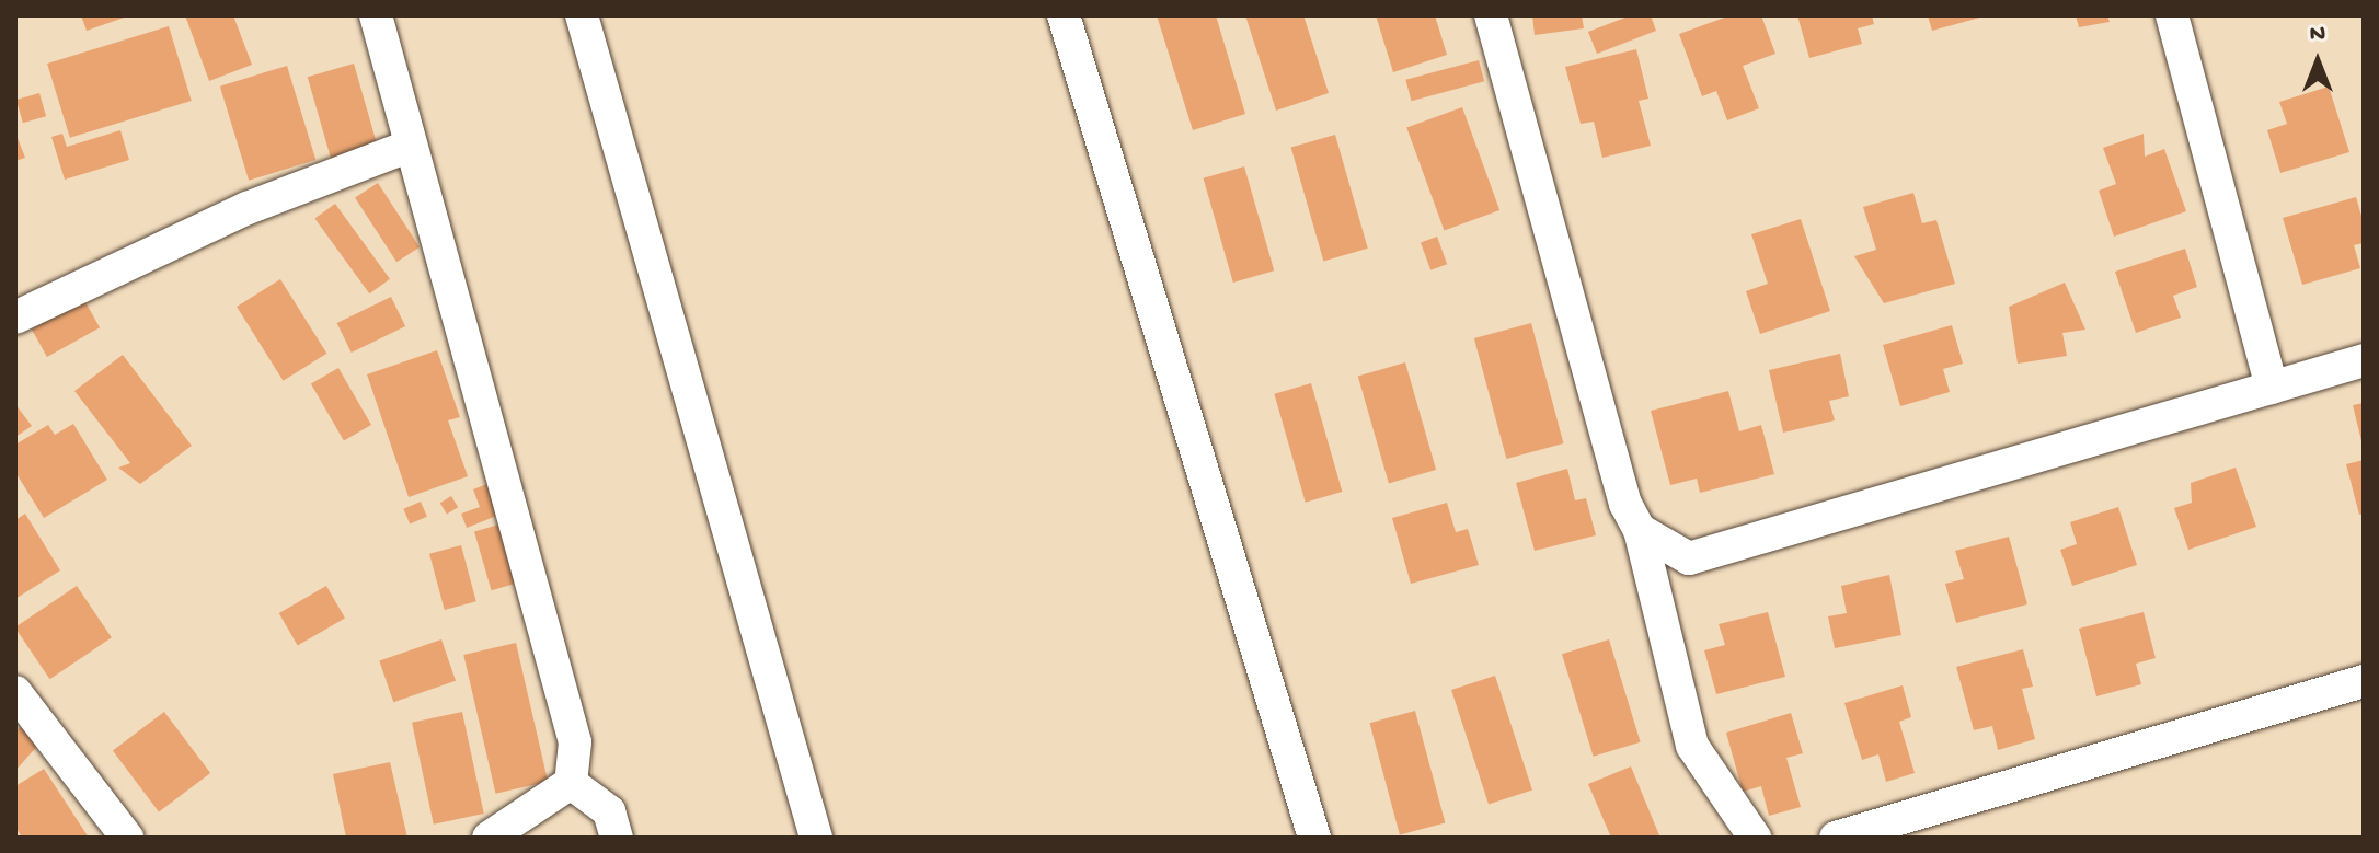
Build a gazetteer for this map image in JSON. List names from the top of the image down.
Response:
{
  "north": "top"
}
